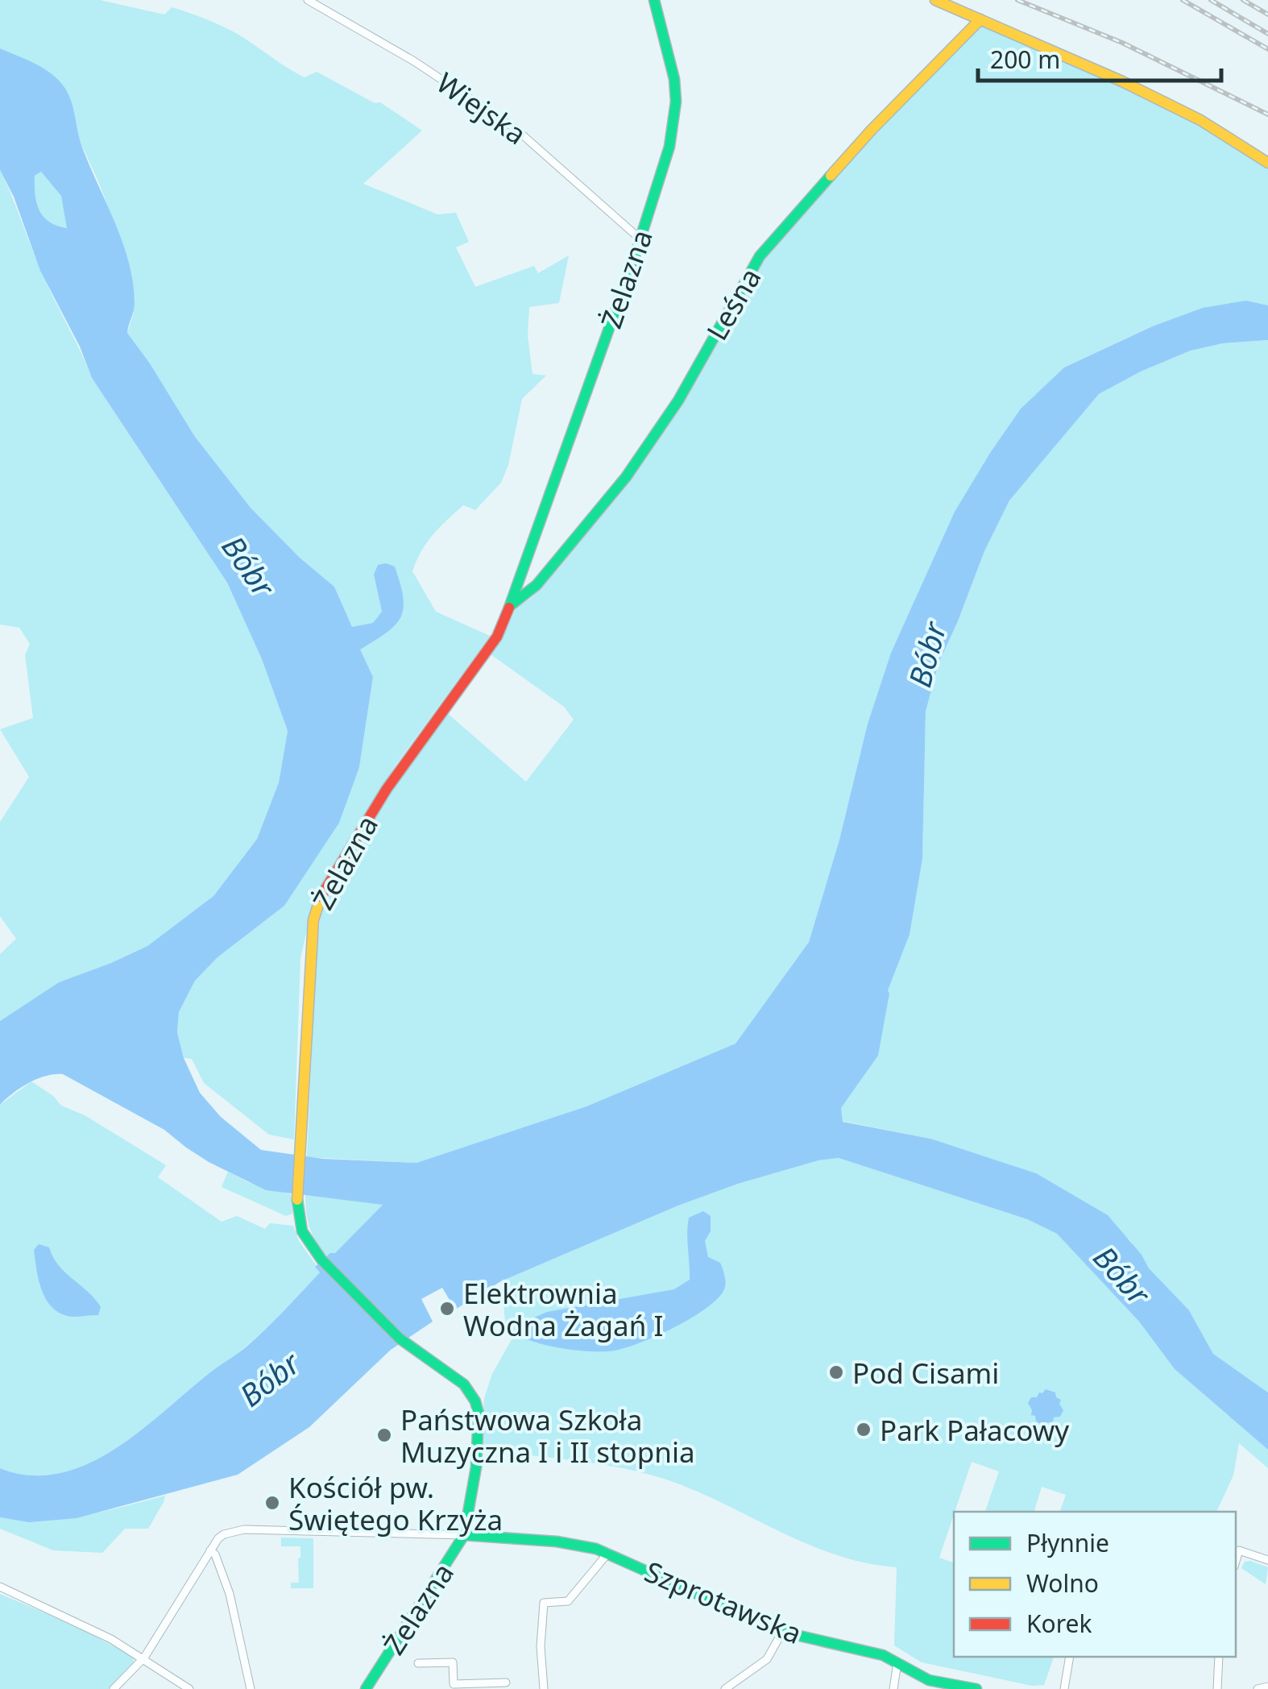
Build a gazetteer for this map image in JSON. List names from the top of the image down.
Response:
{
  "streets": {
    "street": [
      "Wiejska",
      "Żelazna",
      "Leśna",
      "Szprotawska"
    ]
  },
  "crossings": [
    ["Wiejska", "Żelazna"],
    ["Żelazna", "Leśna"],
    ["Żelazna", "Szprotawska"]
  ],
  "water": ["Bóbr"],
  "places": [
    "Elektrownia Wodna Żagań I",
    "Pod Cisami",
    "Park Pałacowy",
    "Państwowa Szkoła Muzyczna I i II stopnia",
    "Kościół pw. Świętego Krzyża"
  ],
  "legend": ["Płynnie", "Wolno", "Korek"],
  "scale_bar": "200 m"
}
